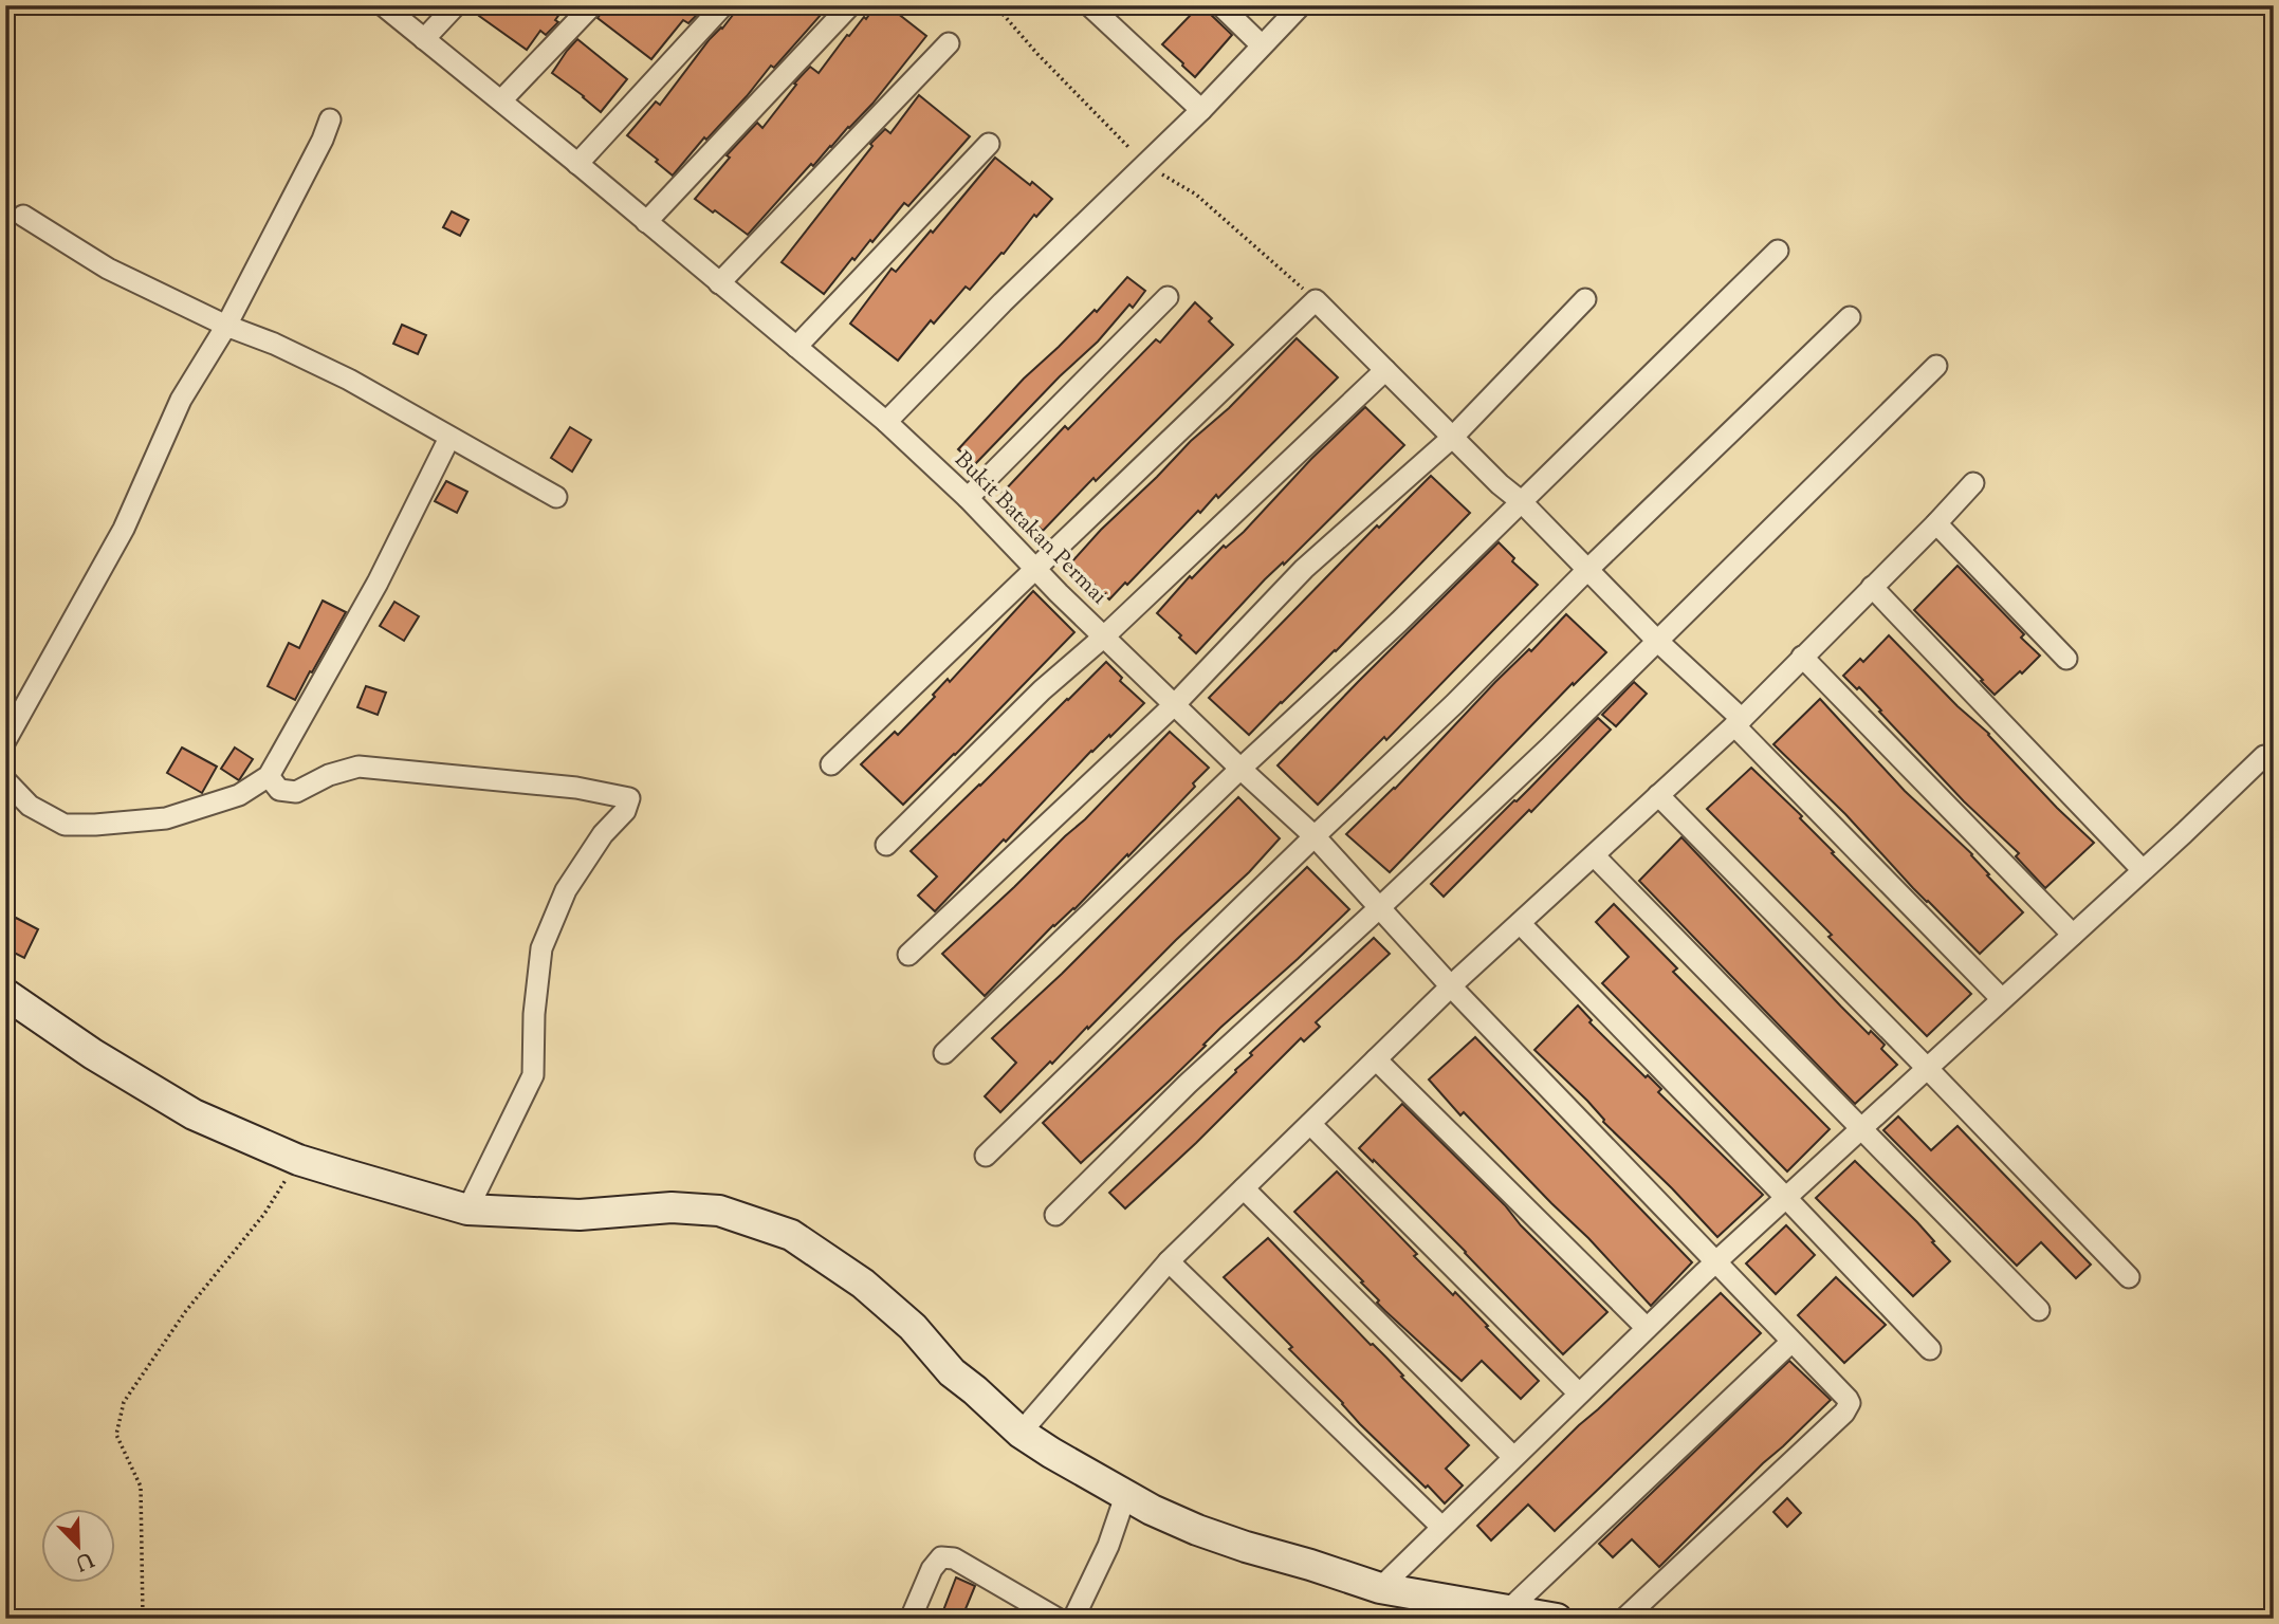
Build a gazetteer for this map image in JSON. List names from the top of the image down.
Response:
{
  "streets": {
    "street": ["Bukit Batakan Permai"]
  },
  "north": "bottom right"
}
